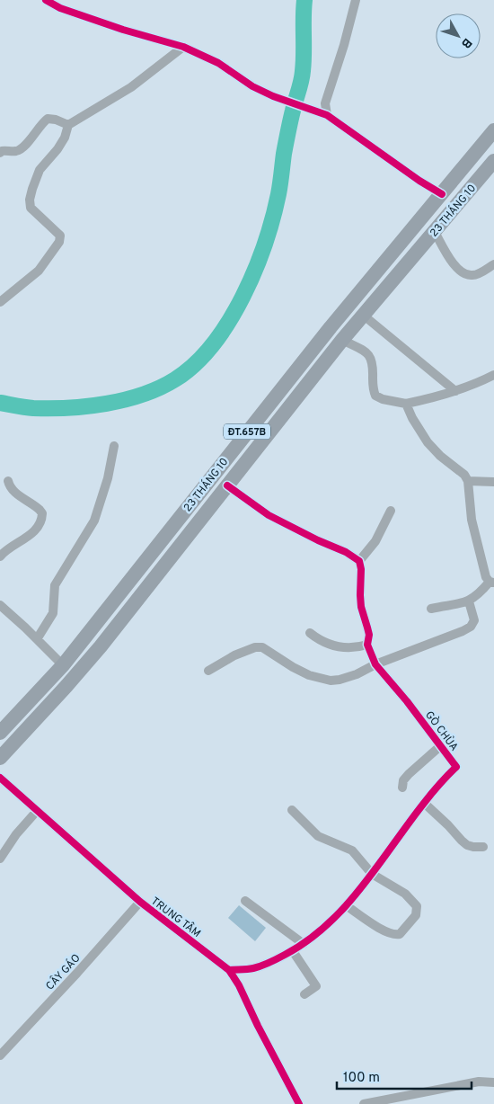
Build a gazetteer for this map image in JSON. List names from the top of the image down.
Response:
{
  "streets": {
    "main road": ["23 THÁNG 10", "ĐT.657B"],
    "street": ["GÒ CHÙA", "TRUNG TÂM", "CÂY GÁO"]
  },
  "crossings": [
    ["GÒ CHÙA", "TRUNG TÂM"],
    ["TRUNG TÂM", "CÂY GÁO"]
  ],
  "scale_bar": "100 m",
  "north": "bottom right"
}
